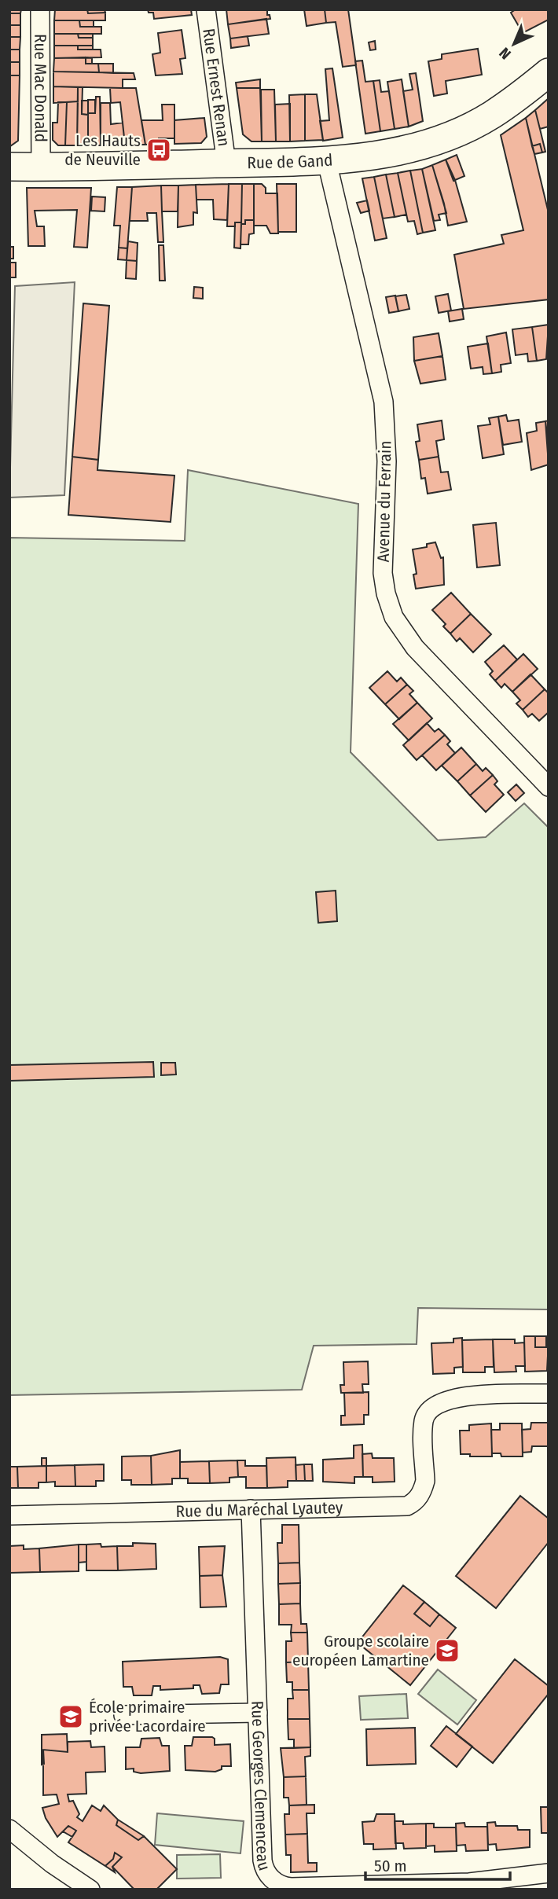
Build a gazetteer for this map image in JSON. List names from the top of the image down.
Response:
{
  "streets": {
    "main road": ["Rue de Gand"],
    "street": [
      "Rue Ernest Renan",
      "Rue Mac Donald",
      "Avenue du Ferrain",
      "Rue du Maréchal Lyautey",
      "Rue Georges Clemenceau"
    ]
  },
  "crossings": [
    ["Rue Ernest Renan", "Rue de Gand"],
    ["Rue Mac Donald", "Rue de Gand"],
    ["Rue de Gand", "Avenue du Ferrain"],
    ["Rue du Maréchal Lyautey", "Rue Georges Clemenceau"]
  ],
  "places": {
    "bus stop": ["Les Hauts de Neuville"],
    "school or university": ["Groupe scolaire européen Lamartine", "École primaire privée Lacordaire"]
  },
  "scale_bar": "50 m",
  "north": "bottom left"
}
